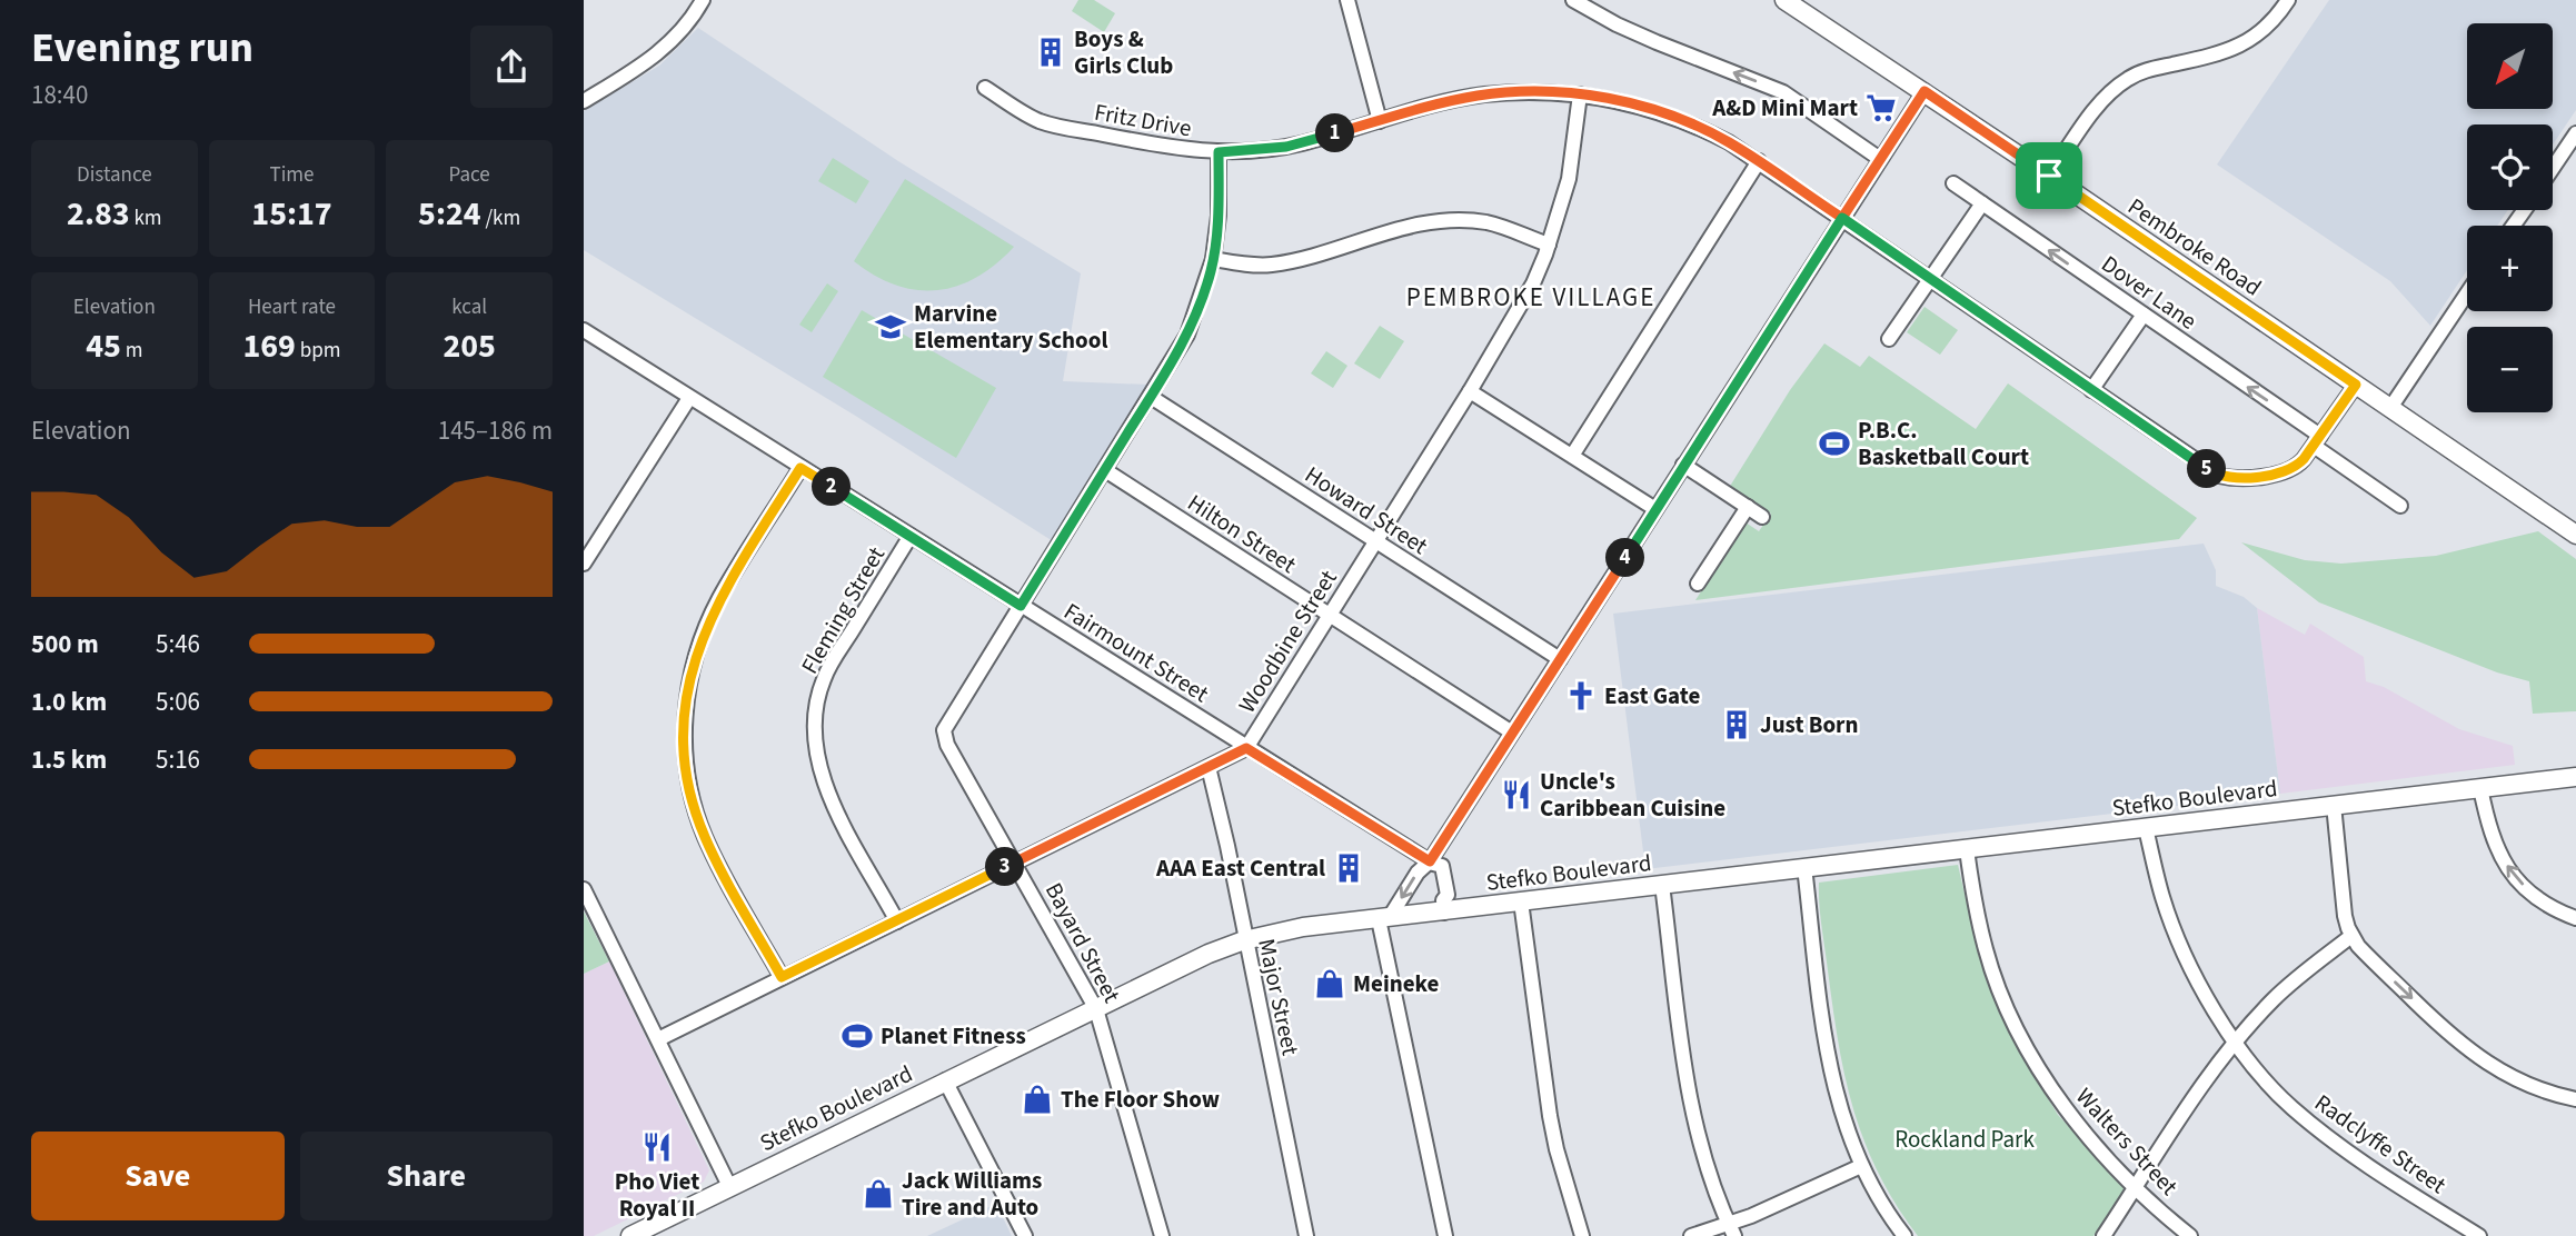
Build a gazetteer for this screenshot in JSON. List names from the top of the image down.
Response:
{
  "streets": {
    "main road": ["Pembroke Road", "Stefko Boulevard"],
    "street": [
      "Fritz Drive",
      "Dover Lane",
      "Howard Street",
      "Hilton Street",
      "Fleming Street",
      "Woodbine Street",
      "Fairmount Street",
      "Bayard Street",
      "Major Street",
      "Walters Street",
      "Radclyffe Street"
    ]
  },
  "crossings": [
    ["Fritz Drive", "Pembroke Road"],
    ["Fritz Drive", "Dover Lane"],
    ["Fritz Drive", "Woodbine Street"],
    ["Howard Street", "Woodbine Street"],
    ["Hilton Street", "Woodbine Street"],
    ["Fleming Street", "Woodbine Street"],
    ["Fleming Street", "Fairmount Street"],
    ["Woodbine Street", "Fairmount Street"],
    ["Woodbine Street", "Bayard Street"],
    ["Woodbine Street", "Major Street"],
    ["Fairmount Street", "Bayard Street"],
    ["Stefko Boulevard", "Bayard Street"],
    ["Stefko Boulevard", "Major Street"],
    ["Stefko Boulevard", "Walters Street"],
    ["Stefko Boulevard", "Radclyffe Street"]
  ],
  "one_way": ["Dover Lane"],
  "districts": ["PEMBROKE VILLAGE"],
  "parks": ["Rockland Park"],
  "places": {
    "building": ["Boys & Girls Club", "Just Born", "AAA East Central"],
    "supermarket": ["A&D Mini Mart"],
    "school or university": ["Marvine Elementary School"],
    "sports": ["P.B.C. Basketball Court", "Planet Fitness"],
    "church": ["East Gate"],
    "restaurant": ["Uncle's Caribbean Cuisine", "Pho Viet Royal II"],
    "shop": ["Meineke", "The Floor Show", "Jack Williams Tire and Auto"]
  },
  "north": "bottom left",
  "page": {
    "heading": ["Evening run", "18:40"],
    "map_buttons": ["+", "−"],
    "pins": [
      "1",
      "5",
      "2",
      "4",
      "3"
    ],
    "stats": [
      ["Distance", "2.83 km"],
      ["Time", "15:17"],
      ["Pace", "5:24 /km"],
      ["Elevation", "45 m"],
      ["Heart rate", "169 bpm"],
      ["kcal", "205"]
    ],
    "chart": ["Elevation", "145–186 m"],
    "list": [
      {
        "name": "500 m",
        "note": "5:46"
      },
      {
        "name": "1.0 km",
        "note": "5:06"
      },
      {
        "name": "1.5 km",
        "note": "5:16"
      }
    ],
    "buttons": ["Save", "Share"]
  }
}
